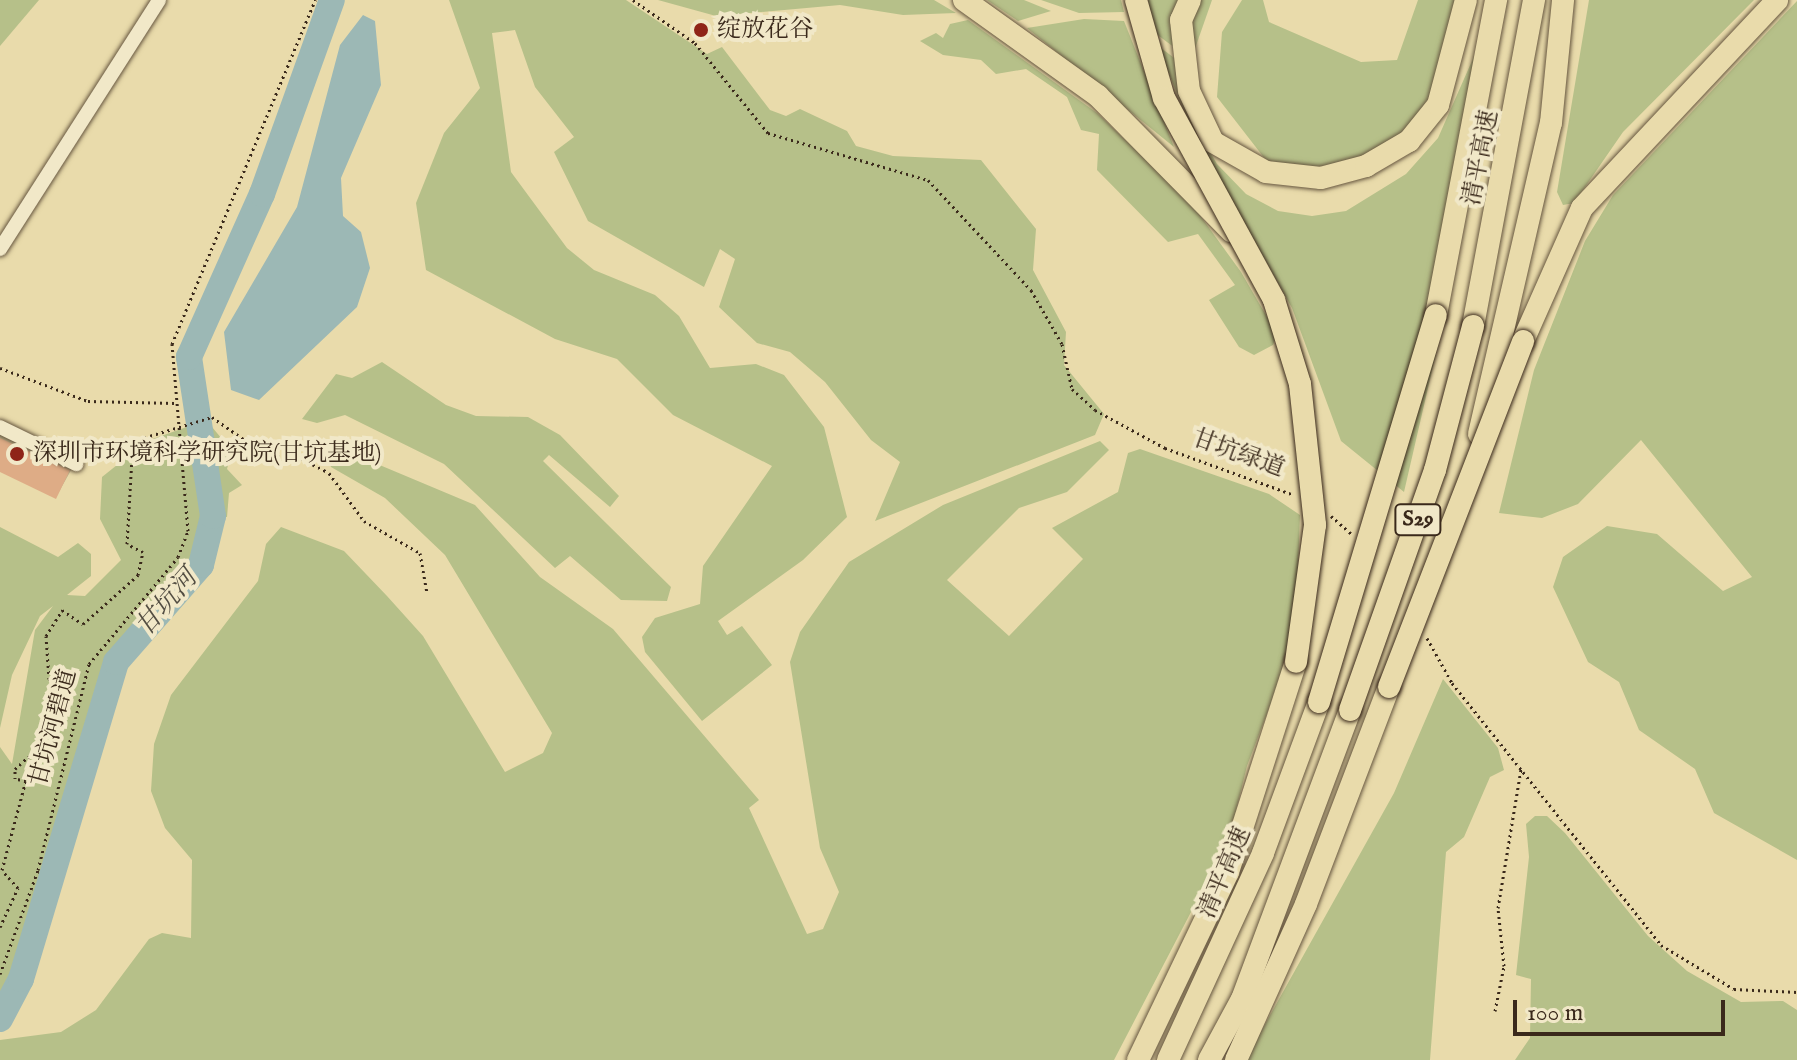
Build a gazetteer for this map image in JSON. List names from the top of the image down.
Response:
{
  "streets": {
    "highway": ["清平高速", "S29"],
    "path": ["甘坑绿道", "甘坑河碧道"]
  },
  "water": ["甘坑河"],
  "places": ["绽放花谷", "深圳市环境科学研究院(甘坑基地)"],
  "scale_bar": "100 m"
}
